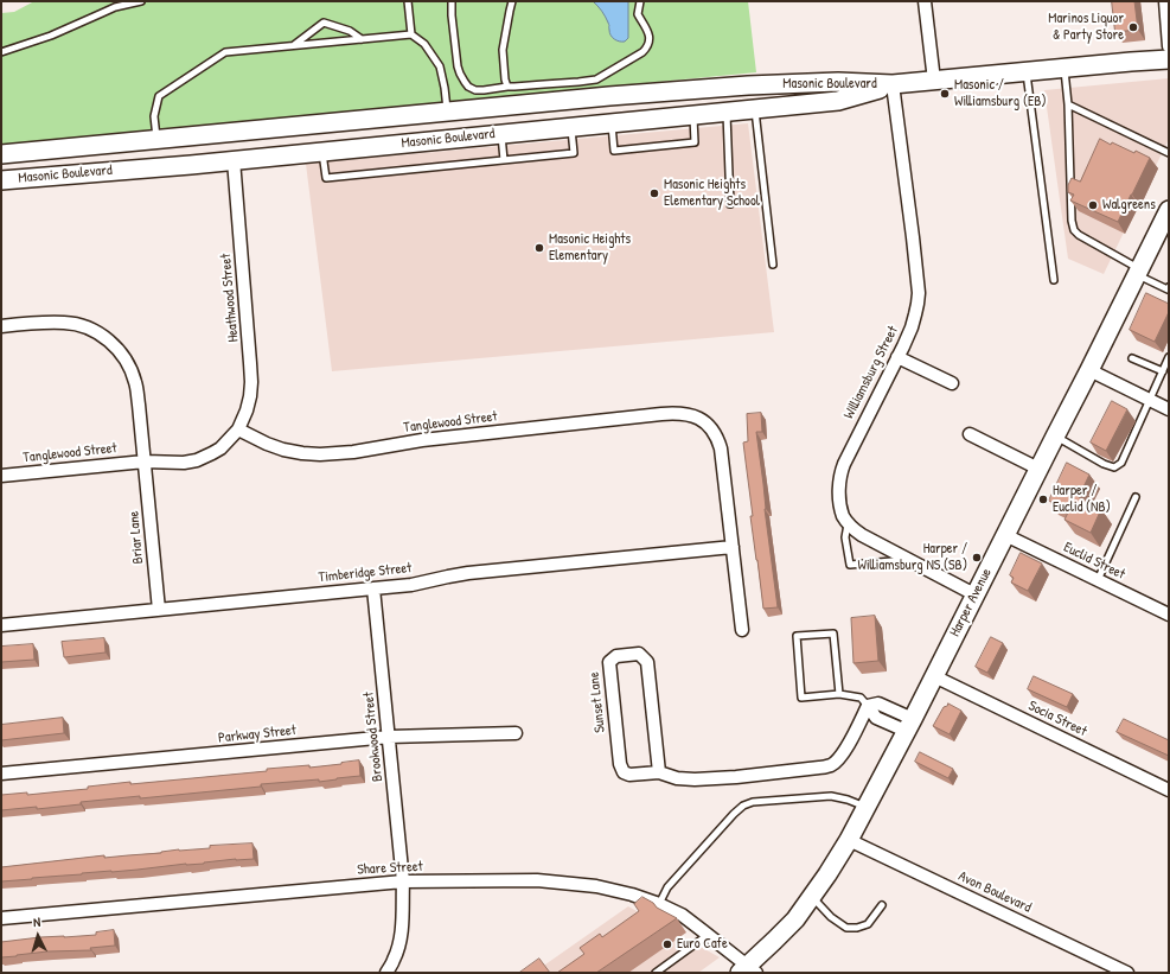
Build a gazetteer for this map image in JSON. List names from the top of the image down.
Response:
{
  "streets": {
    "main road": ["Masonic Boulevard", "Harper Avenue"],
    "street": [
      "Heathwood Street",
      "Williamsburg Street",
      "Tanglewood Street",
      "Briar Lane",
      "Euclid Street",
      "Timberidge Street",
      "Sunset Lane",
      "Socia Street",
      "Parkway Street",
      "Brookwood Street",
      "Share Street",
      "Avon Boulevard"
    ]
  },
  "crossings": [
    ["Masonic Boulevard", "Heathwood Street"],
    ["Masonic Boulevard", "Williamsburg Street"],
    ["Heathwood Street", "Tanglewood Street"],
    ["Tanglewood Street", "Briar Lane"],
    ["Tanglewood Street", "Timberidge Street"],
    ["Briar Lane", "Timberidge Street"],
    ["Euclid Street", "Harper Avenue"],
    ["Timberidge Street", "Brookwood Street"],
    ["Harper Avenue", "Socia Street"],
    ["Harper Avenue", "Share Street"],
    ["Harper Avenue", "Avon Boulevard"],
    ["Parkway Street", "Brookwood Street"],
    ["Brookwood Street", "Share Street"]
  ],
  "places": [
    "Marinos Liquor & Party Store",
    "Masonic / Williamsburg (EB)",
    "Masonic Heights Elementary School",
    "Walgreens",
    "Masonic Heights Elementary",
    "Harper / Euclid (NB)",
    "Harper / Williamsburg NS (SB)",
    "Euro Cafe"
  ],
  "north": "top"
}
